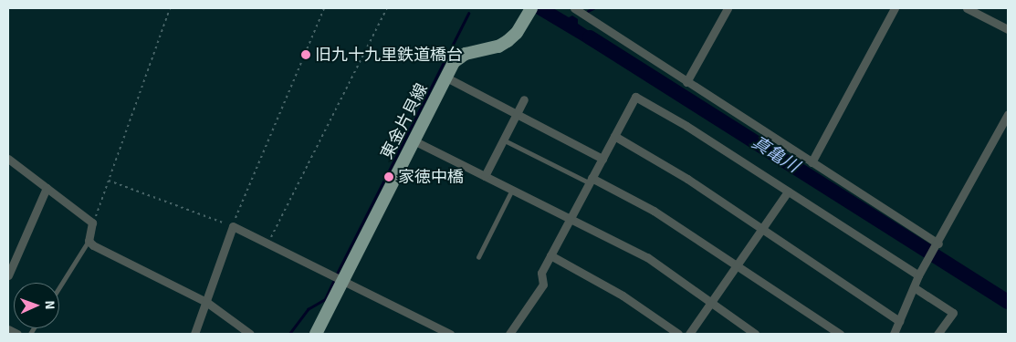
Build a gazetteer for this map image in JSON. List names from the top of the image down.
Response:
{
  "streets": {
    "main road": ["東金片貝線"]
  },
  "water": ["真亀川"],
  "places": ["旧九十九里鉄道橋台", "家徳中橋"],
  "north": "right"
}
